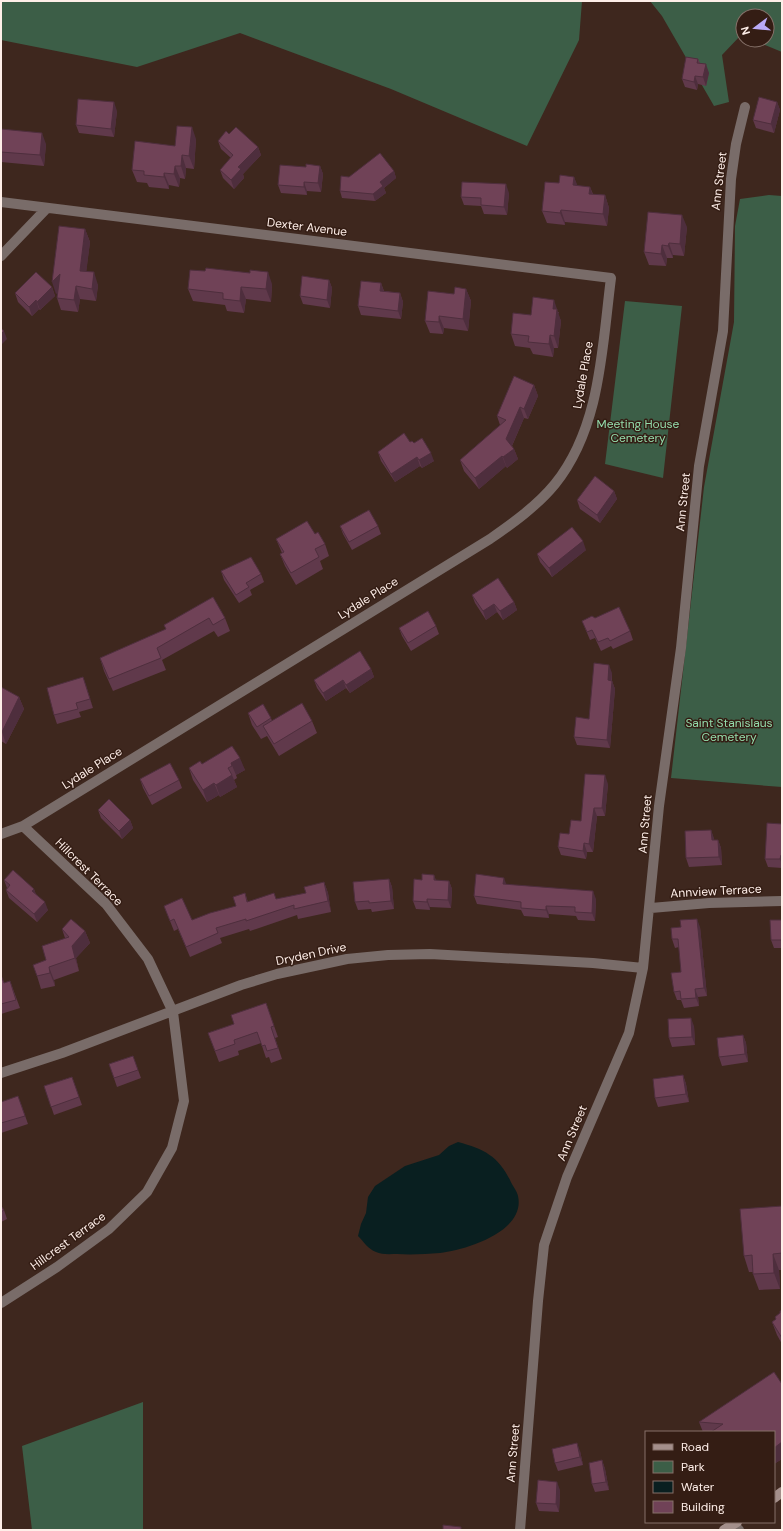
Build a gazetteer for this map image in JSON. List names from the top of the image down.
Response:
{
  "streets": {
    "street": [
      "Ann Street",
      "Dexter Avenue",
      "Lydale Place",
      "Hillcrest Terrace",
      "Annview Terrace",
      "Dryden Drive"
    ]
  },
  "crossings": [
    ["Ann Street", "Annview Terrace"],
    ["Ann Street", "Dryden Drive"],
    ["Dexter Avenue", "Lydale Place"],
    ["Lydale Place", "Hillcrest Terrace"],
    ["Hillcrest Terrace", "Dryden Drive"]
  ],
  "parks": ["Meeting House Cemetery", "Saint Stanislaus Cemetery"],
  "legend": [
    "Road",
    "Park",
    "Water",
    "Building"
  ],
  "north": "left"
}
